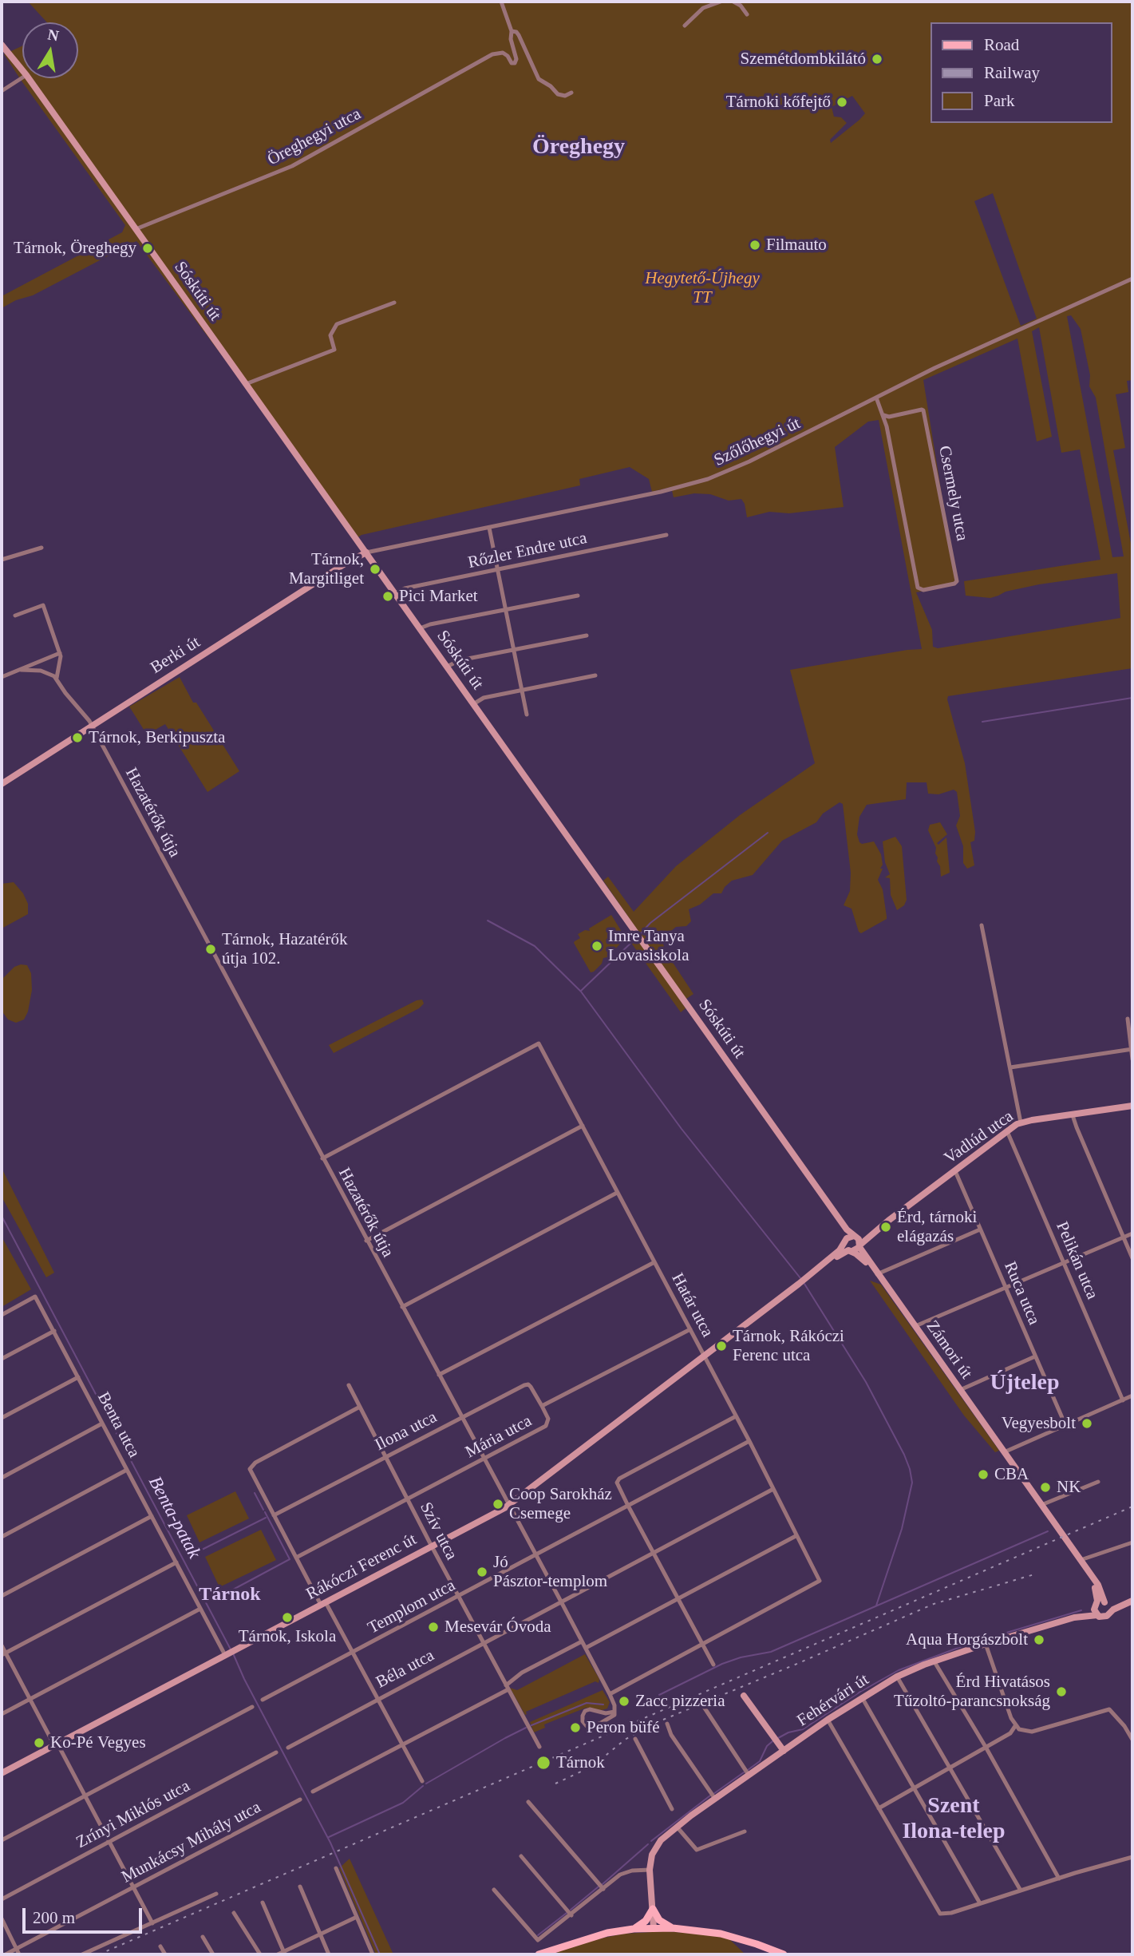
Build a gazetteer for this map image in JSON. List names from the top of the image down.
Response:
{
  "streets": {
    "main road": [
      "Sóskúti út",
      "Berki út",
      "Vadlúd utca",
      "Zámori út",
      "Rákóczi Ferenc út",
      "Fehérvári út"
    ],
    "street": [
      "Öreghegyi utca",
      "Szőlőhegyi út",
      "Csermely utca",
      "Rőzler Endre utca",
      "Hazatérők útja",
      "Pelikán utca",
      "Ruca utca",
      "Határ utca",
      "Benta utca",
      "Ilona utca",
      "Mária utca",
      "Szív utca",
      "Templom utca",
      "Béla utca",
      "Zrínyi Miklós utca",
      "Munkácsy Mihály utca"
    ]
  },
  "crossings": [
    ["Öreghegyi utca", "Sóskúti út"],
    ["Sóskúti út", "Szőlőhegyi út"],
    ["Sóskúti út", "Rőzler Endre utca"],
    ["Sóskúti út", "Berki út"],
    ["Sóskúti út", "Vadlúd utca"],
    ["Sóskúti út", "Zámori út"],
    ["Szőlőhegyi út", "Berki út"],
    ["Berki út", "Hazatérők útja"],
    ["Hazatérők útja", "Határ utca"],
    ["Hazatérők útja", "Ilona utca"],
    ["Hazatérők útja", "Mária utca"],
    ["Hazatérők útja", "Rákóczi Ferenc út"],
    ["Hazatérők útja", "Templom utca"],
    ["Hazatérők útja", "Béla utca"],
    ["Vadlúd utca", "Pelikán utca"],
    ["Vadlúd utca", "Ruca utca"],
    ["Vadlúd utca", "Zámori út"],
    ["Vadlúd utca", "Rákóczi Ferenc út"],
    ["Határ utca", "Mária utca"],
    ["Határ utca", "Rákóczi Ferenc út"],
    ["Határ utca", "Templom utca"],
    ["Határ utca", "Béla utca"],
    ["Zámori út", "Fehérvári út"],
    ["Benta utca", "Rákóczi Ferenc út"],
    ["Ilona utca", "Mária utca"],
    ["Ilona utca", "Szív utca"],
    ["Mária utca", "Szív utca"],
    ["Szív utca", "Rákóczi Ferenc út"],
    ["Szív utca", "Templom utca"],
    ["Szív utca", "Béla utca"]
  ],
  "districts": [
    "Öreghegy",
    "Újtelep",
    "Tárnok",
    "Szent Ilona-telep"
  ],
  "water": ["Benta-patak"],
  "parks": ["Hegytető-Újhegy TT"],
  "places": [
    "Szemétdombkilátó",
    "Tárnoki kőfejtő",
    "Filmauto",
    "Tárnok, Öreghegy",
    "Tárnok, Margitliget",
    "Pici Market",
    "Tárnok, Berkipuszta",
    "Imre Tanya Lovasiskola",
    "Tárnok, Hazatérők útja 102.",
    "Érd, tárnoki elágazás",
    "Tárnok, Rákóczi Ferenc utca",
    "Vegyesbolt",
    "CBA",
    "NK",
    "Coop Sarokház Csemege",
    "Jó Pásztor-templom",
    "Tárnok, Iskola",
    "Mesevár Óvoda",
    "Aqua Horgászbolt",
    "Érd Hivatásos Tűzoltó-parancsnokság",
    "Zacc pizzeria",
    "Peron büfé",
    "Ko-Pé Vegyes",
    "Tárnok"
  ],
  "legend": ["Road", "Railway", "Park"],
  "scale_bar": "200 m",
  "north": "top"
}
